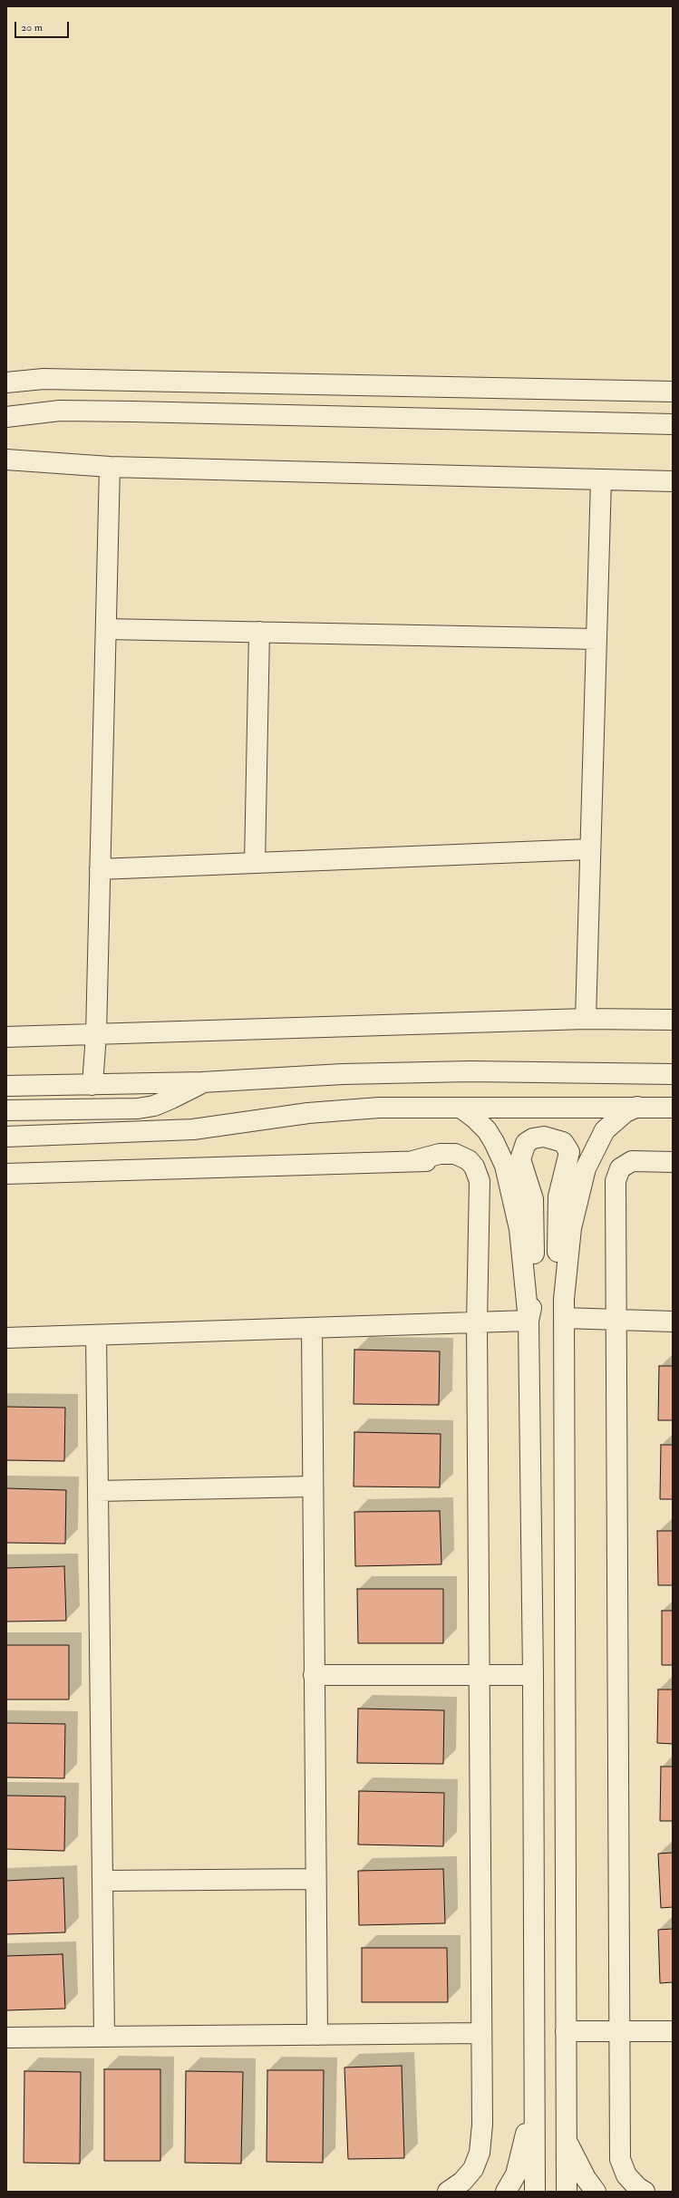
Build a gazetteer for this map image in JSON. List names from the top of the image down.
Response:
{
  "scale_bar": "20 m"
}
